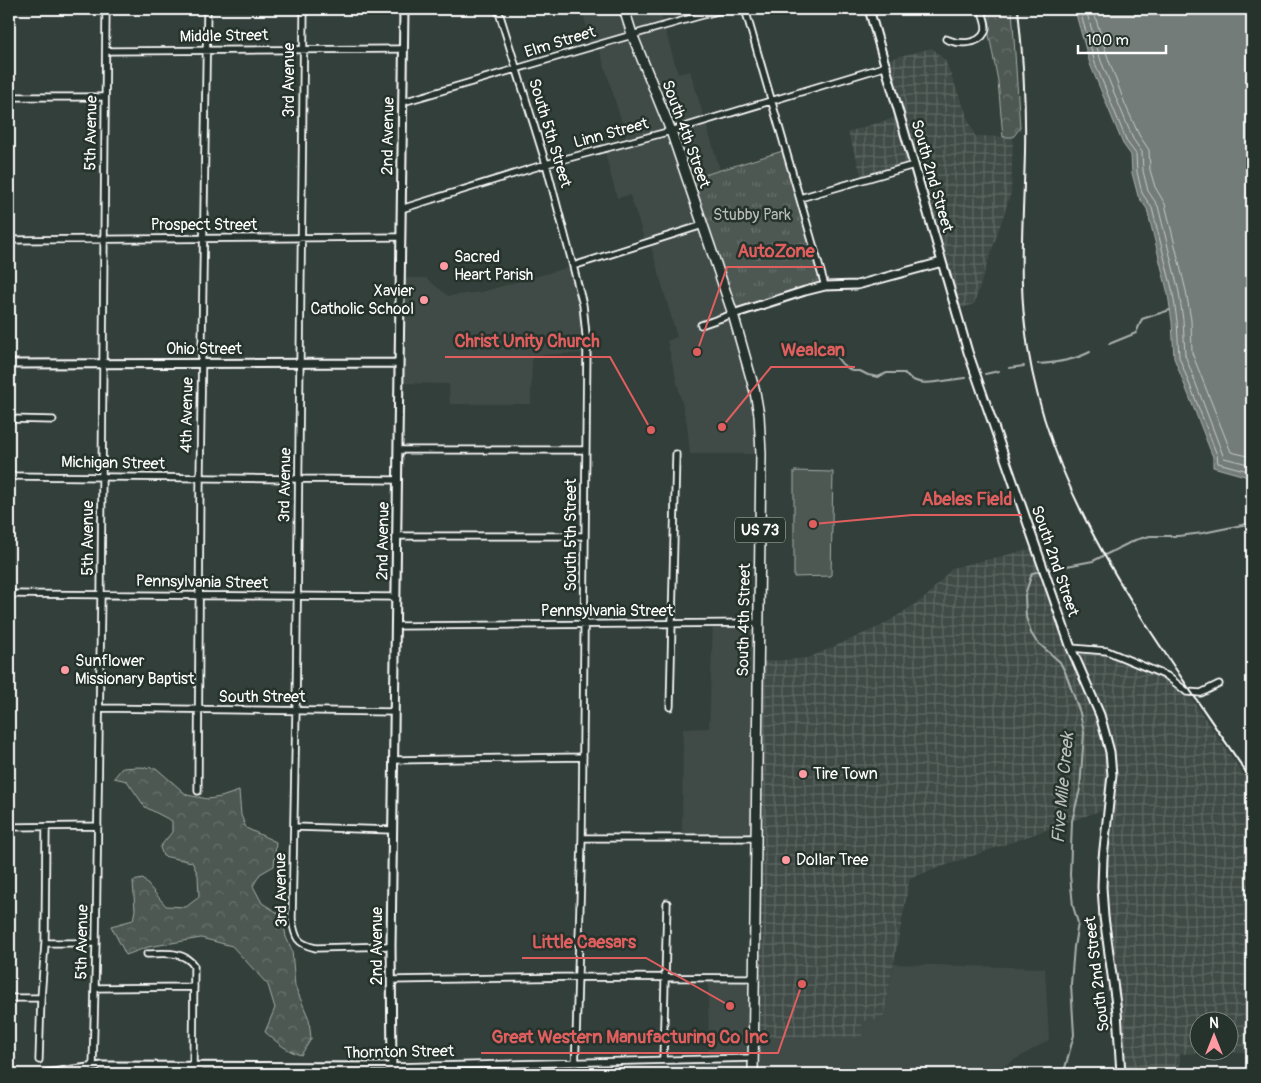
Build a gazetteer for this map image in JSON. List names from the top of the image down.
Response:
{
  "streets": {
    "highway": ["South 4th Street", "US 73"],
    "street": [
      "Middle Street",
      "Elm Street",
      "3rd Avenue",
      "5th Avenue",
      "South 5th Street",
      "Linn Street",
      "2nd Avenue",
      "South 2nd Street",
      "Prospect Street",
      "Ohio Street",
      "4th Avenue",
      "Michigan Street",
      "Pennsylvania Street",
      "South Street",
      "Thornton Street"
    ]
  },
  "crossings": [
    ["Middle Street", "3rd Avenue"],
    ["Middle Street", "5th Avenue"],
    ["Middle Street", "2nd Avenue"],
    ["Middle Street", "4th Avenue"],
    ["Elm Street", "South 5th Street"],
    ["Elm Street", "South 4th Street"],
    ["Elm Street", "2nd Avenue"],
    ["3rd Avenue", "2nd Avenue"],
    ["3rd Avenue", "Prospect Street"],
    ["3rd Avenue", "Ohio Street"],
    ["3rd Avenue", "Michigan Street"],
    ["3rd Avenue", "Pennsylvania Street"],
    ["3rd Avenue", "South Street"],
    ["5th Avenue", "Prospect Street"],
    ["5th Avenue", "Ohio Street"],
    ["5th Avenue", "Michigan Street"],
    ["5th Avenue", "Pennsylvania Street"],
    ["5th Avenue", "South Street"],
    ["5th Avenue", "Thornton Street"],
    ["South 5th Street", "Linn Street"],
    ["South 5th Street", "Pennsylvania Street"],
    ["South 5th Street", "Thornton Street"],
    ["Linn Street", "South 4th Street"],
    ["Linn Street", "2nd Avenue"],
    ["Linn Street", "South 2nd Street"],
    ["South 4th Street", "Pennsylvania Street"],
    ["South 4th Street", "Thornton Street"],
    ["2nd Avenue", "Prospect Street"],
    ["2nd Avenue", "Ohio Street"],
    ["2nd Avenue", "Michigan Street"],
    ["2nd Avenue", "Pennsylvania Street"],
    ["2nd Avenue", "South Street"],
    ["2nd Avenue", "Thornton Street"],
    ["Prospect Street", "4th Avenue"],
    ["Ohio Street", "4th Avenue"],
    ["4th Avenue", "Michigan Street"],
    ["4th Avenue", "Pennsylvania Street"],
    ["4th Avenue", "South Street"]
  ],
  "water": ["Five Mile Creek"],
  "parks": ["Stubby Park"],
  "places": [
    "Sacred Heart Parish",
    "Xavier Catholic School",
    "AutoZone",
    "Wealcan",
    "Christ Unity Church",
    "Abeles Field",
    "Sunflower Missionary Baptist",
    "Tire Town",
    "Dollar Tree",
    "Great Western Manufacturing Co Inc",
    "Little Caesars"
  ],
  "scale_bar": "100 m",
  "north": "top"
}
